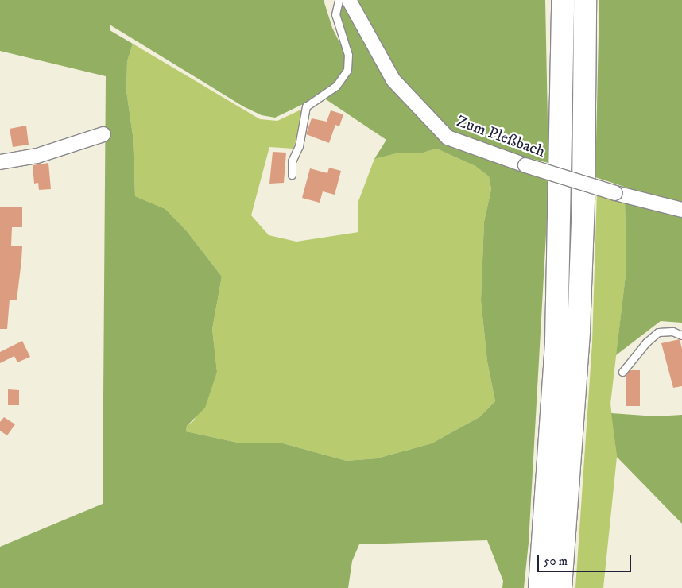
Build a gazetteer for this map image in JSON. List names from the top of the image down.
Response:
{
  "streets": {
    "street": ["Zum Pleßbach"]
  },
  "scale_bar": "50 m"
}
